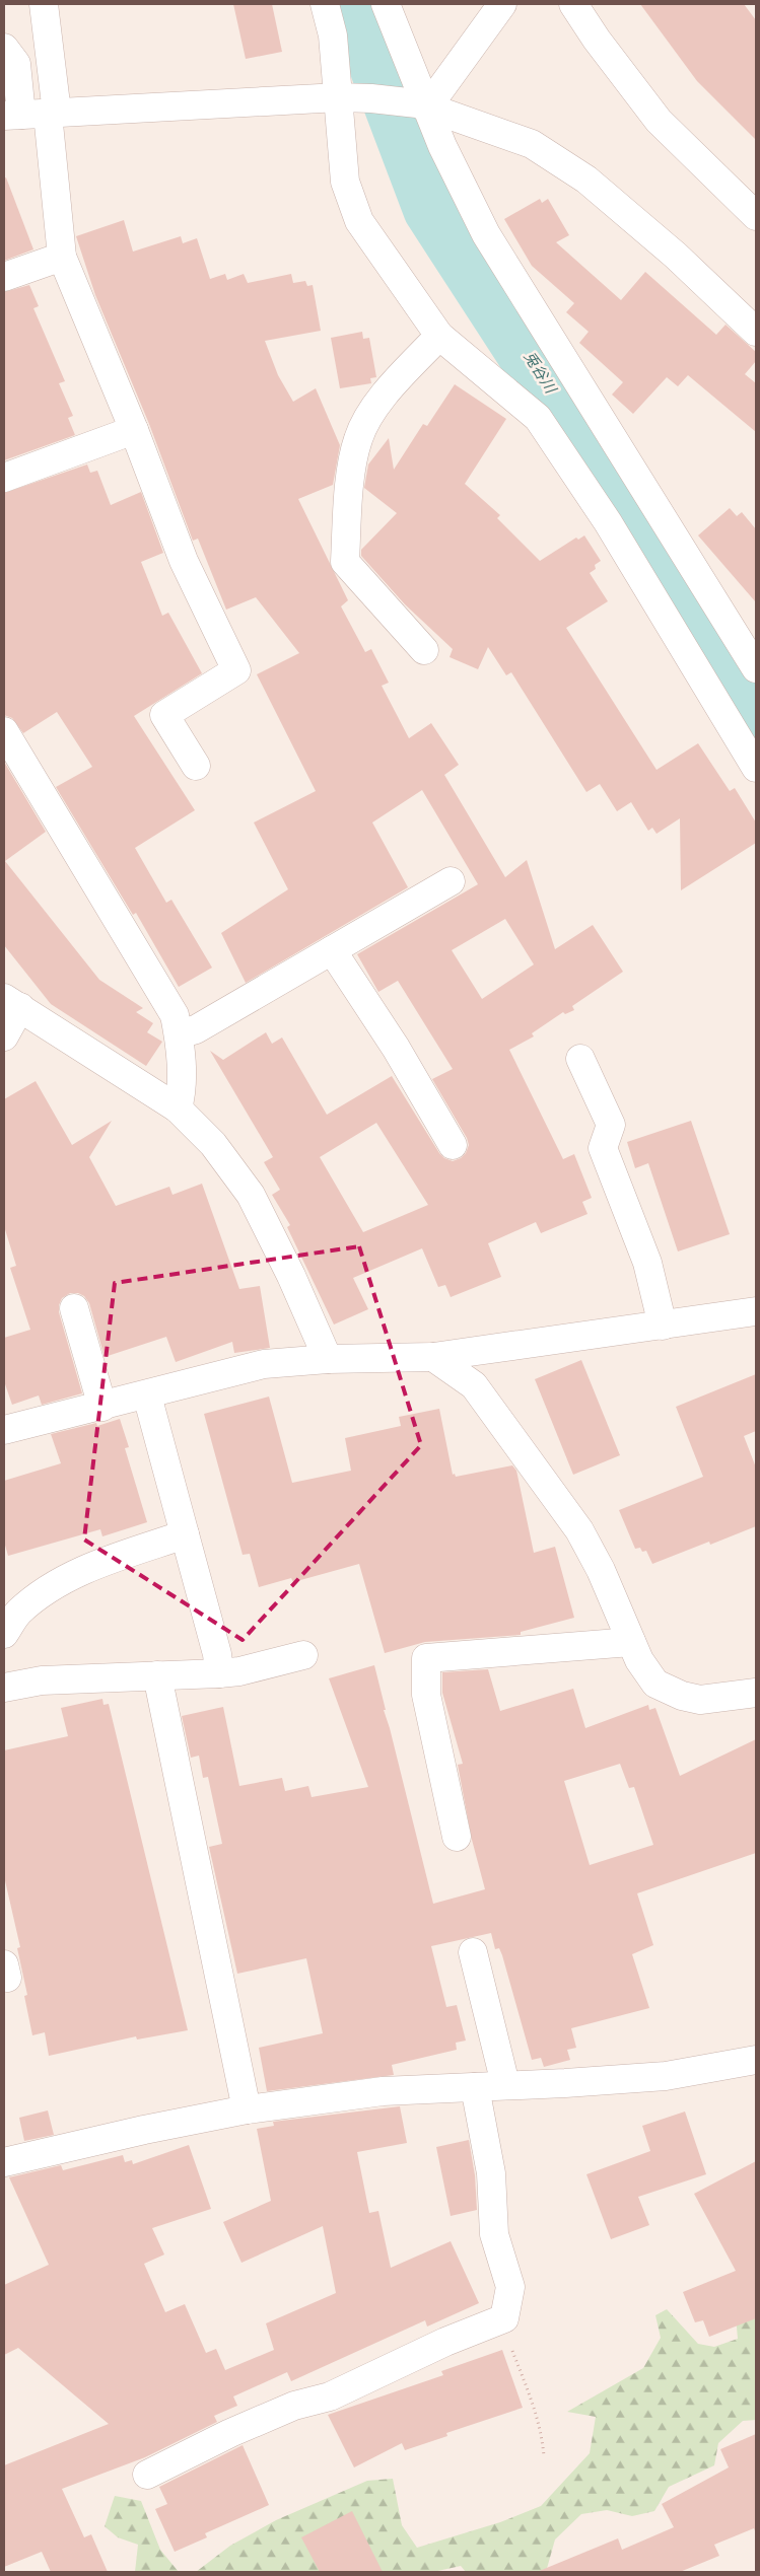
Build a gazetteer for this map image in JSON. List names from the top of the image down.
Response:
{
  "water": ["兎谷川"]
}
